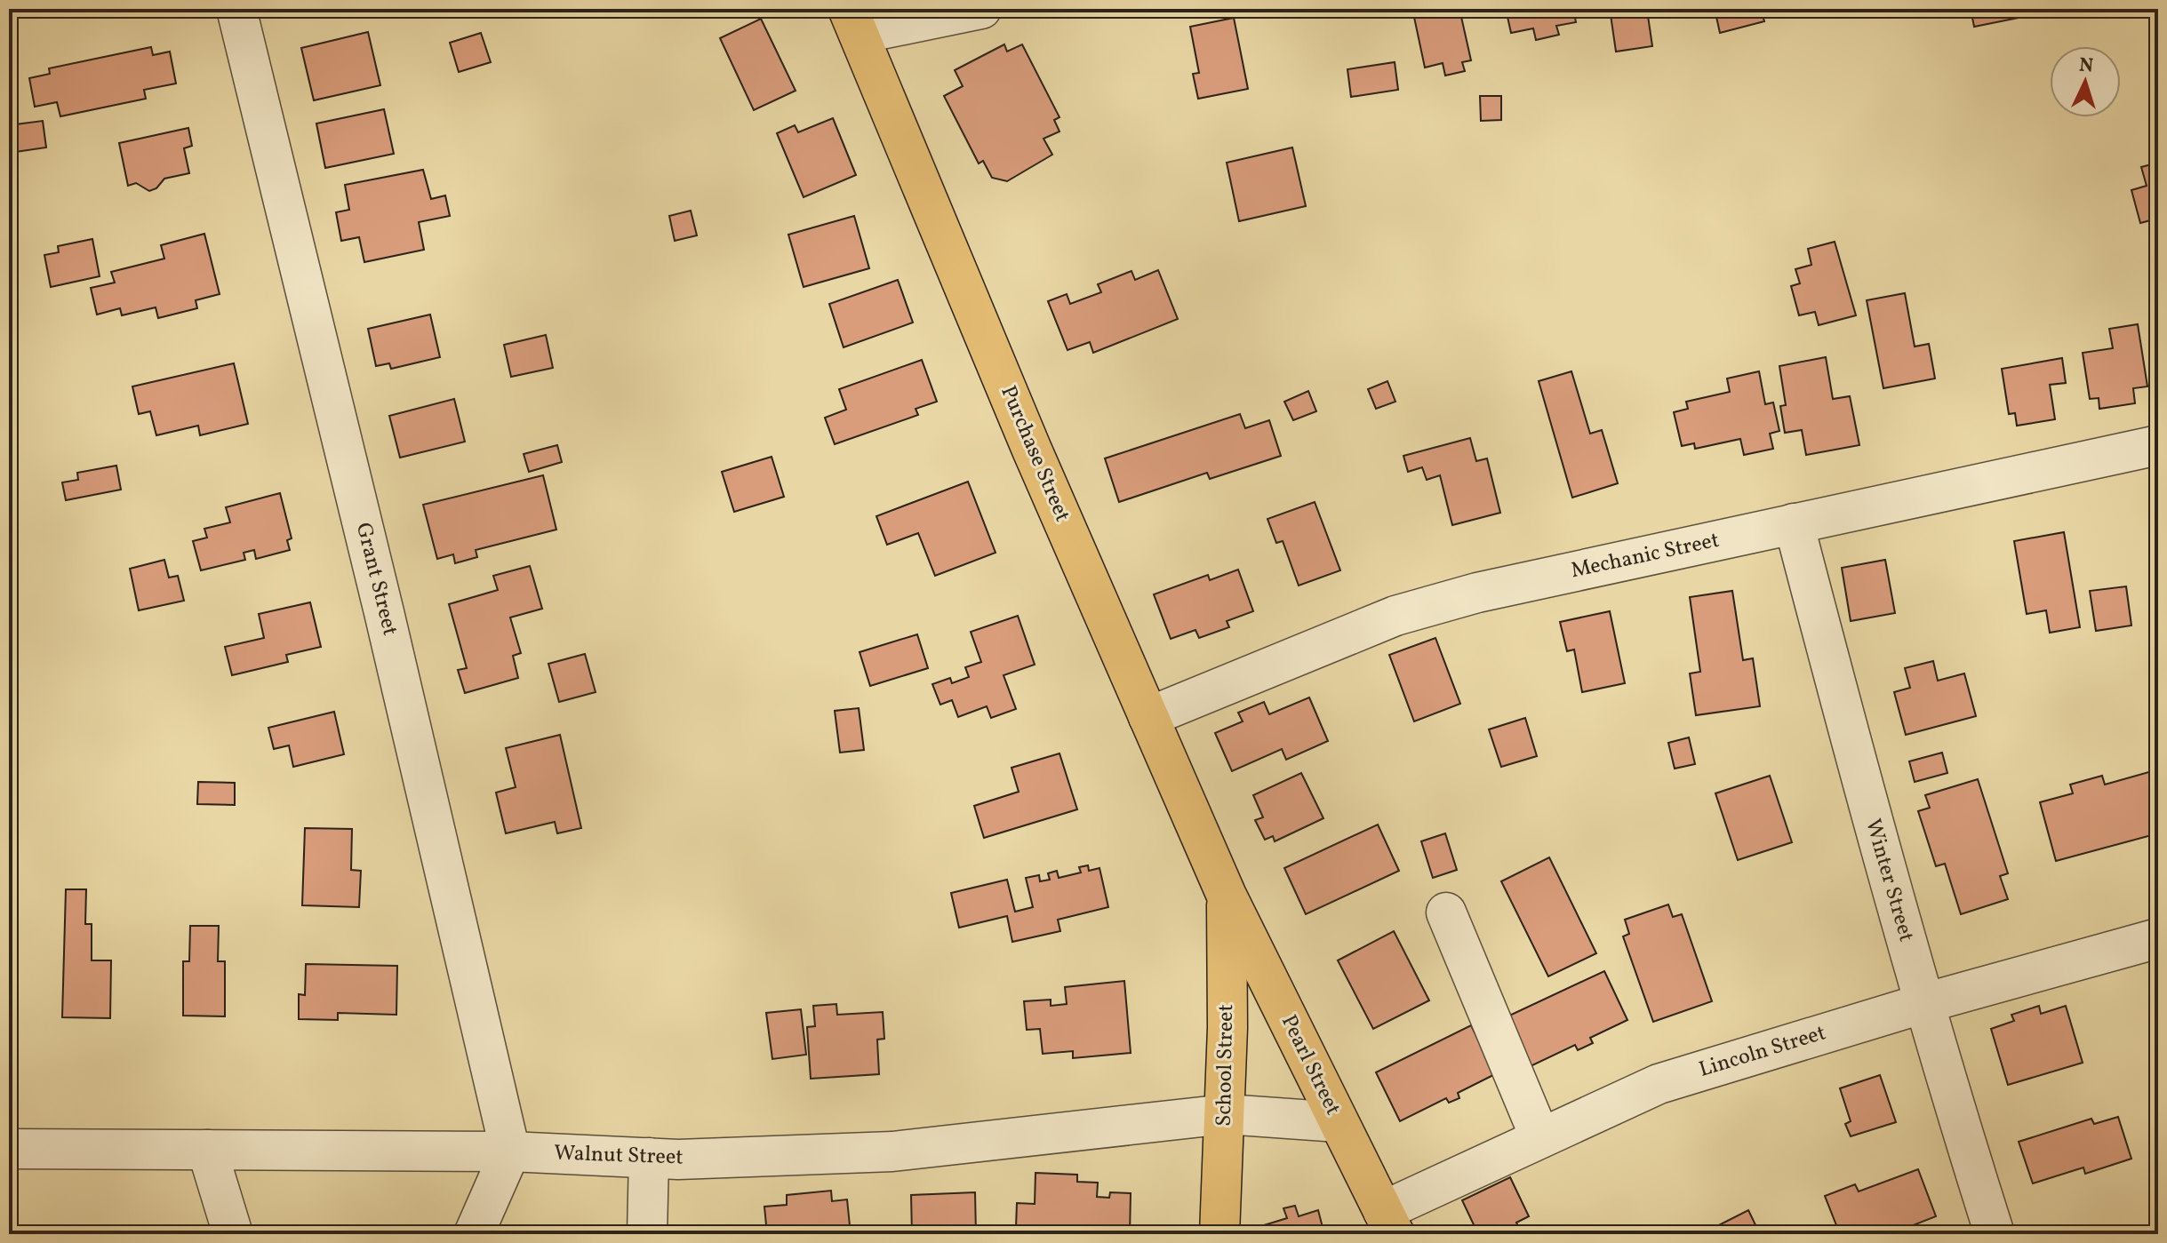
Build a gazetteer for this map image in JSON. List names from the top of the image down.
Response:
{
  "streets": {
    "main road": ["Purchase Street", "School Street", "Pearl Street"],
    "street": [
      "Mechanic Street",
      "Grant Street",
      "Winter Street",
      "Lincoln Street",
      "Walnut Street"
    ]
  },
  "crossings": [
    ["Purchase Street", "Mechanic Street"],
    ["Purchase Street", "School Street"],
    ["Purchase Street", "Pearl Street"],
    ["Mechanic Street", "Winter Street"],
    ["Grant Street", "Walnut Street"],
    ["Winter Street", "Lincoln Street"],
    ["Lincoln Street", "Pearl Street"],
    ["School Street", "Pearl Street"],
    ["School Street", "Walnut Street"],
    ["Pearl Street", "Walnut Street"]
  ],
  "north": "top"
}
